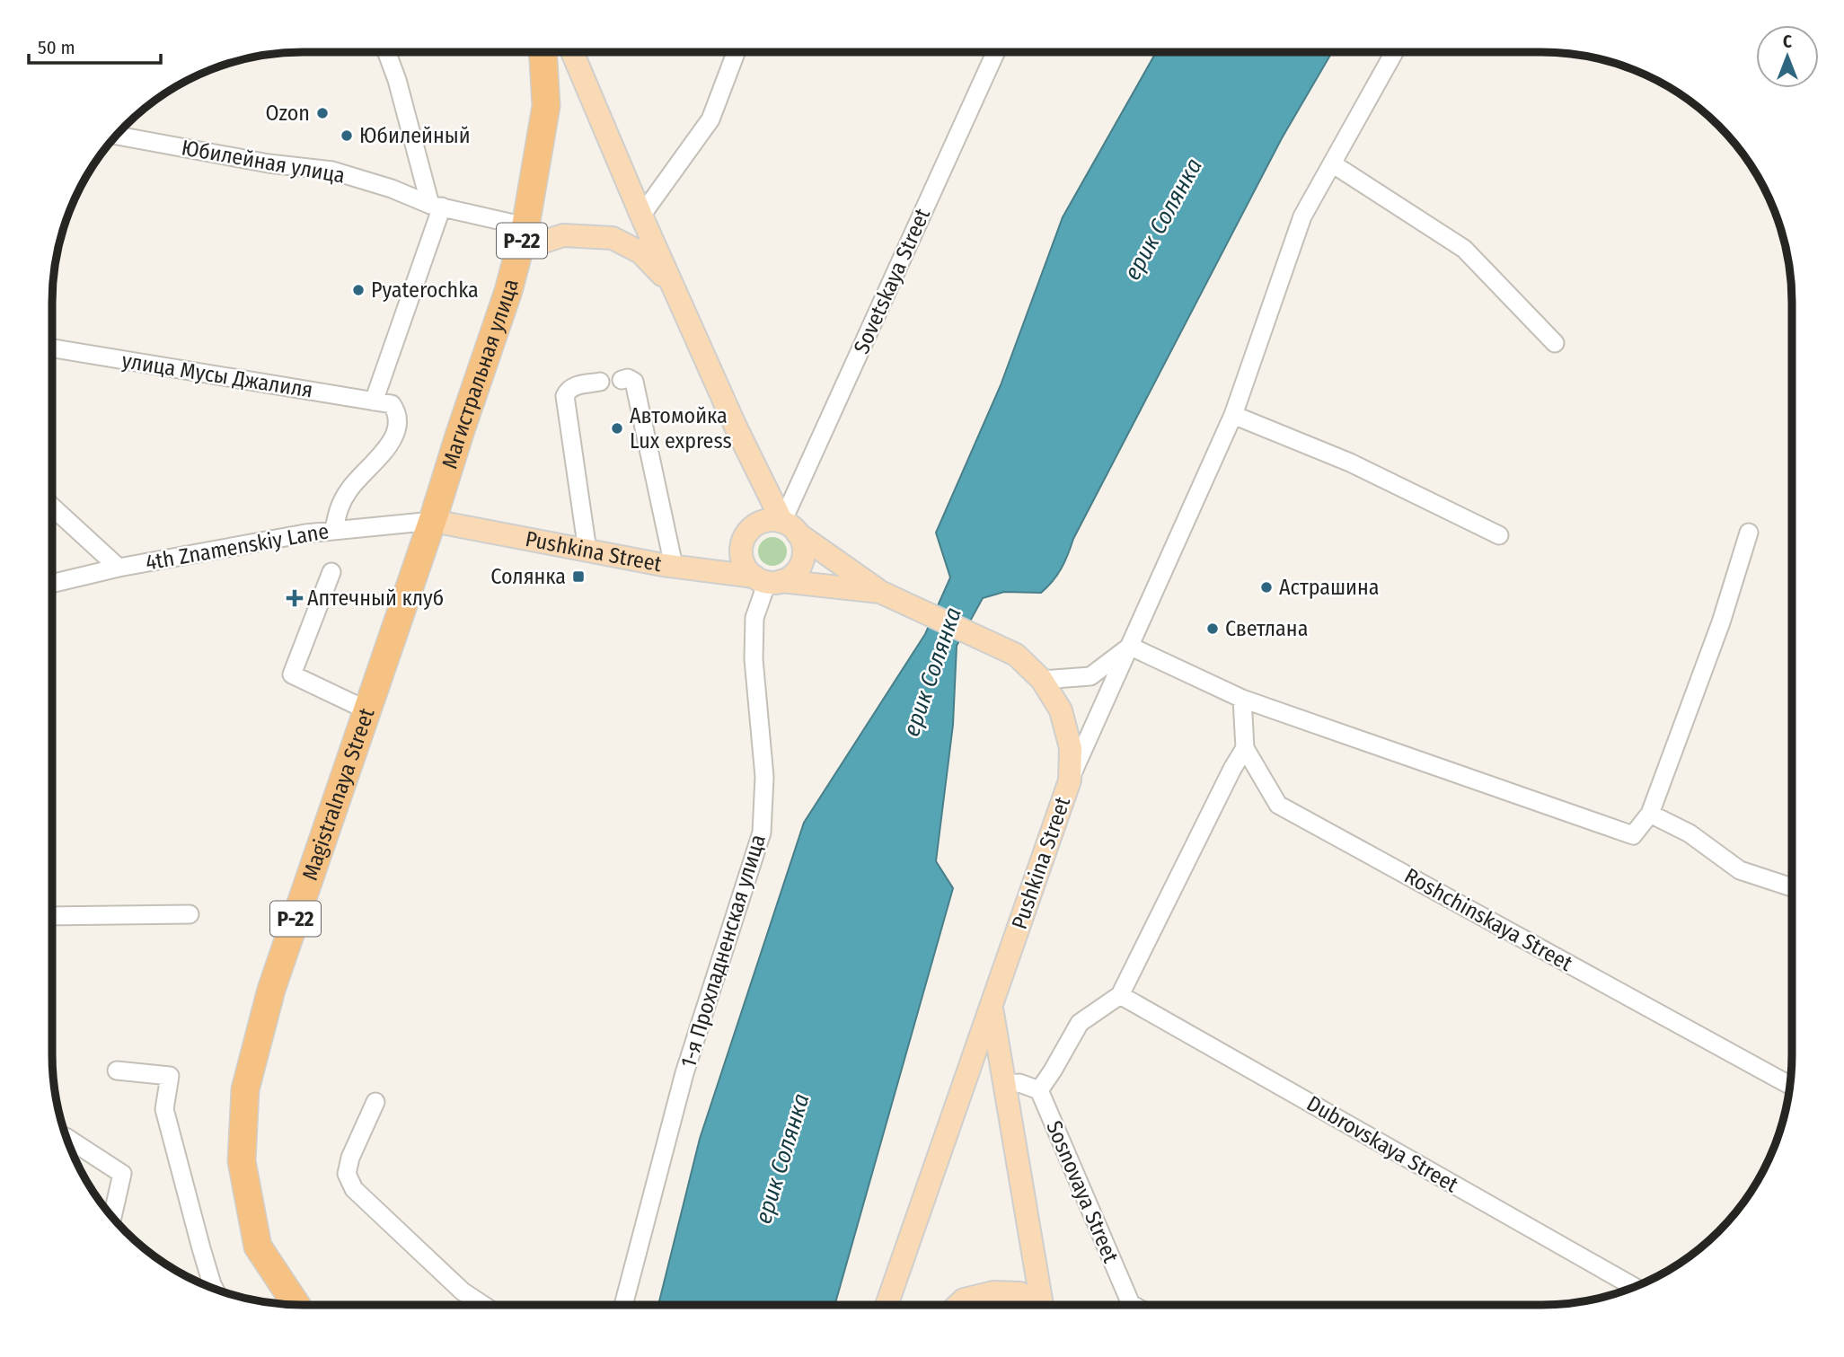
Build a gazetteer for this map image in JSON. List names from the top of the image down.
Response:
{
  "streets": {
    "highway": ["Р-22", "Магистральная улица", "Magistralnaya Street"],
    "main road": ["Pushkina Street"],
    "street": [
      "Юбилейная улица",
      "Sovetskaya Street",
      "улица Мусы Джалиля",
      "4th Znamenskiy Lane",
      "Roshchinskaya Street",
      "1-я Прохладненская улица",
      "Dubrovskaya Street",
      "Sosnovaya Street"
    ]
  },
  "crossings": [
    ["Юбилейная улица", "Магистральная улица"],
    ["Sovetskaya Street", "Pushkina Street"],
    ["Sovetskaya Street", "1-я Прохладненская улица"],
    ["Магистральная улица", "4th Znamenskiy Lane"],
    ["Магистральная улица", "Pushkina Street"],
    ["Магистральная улица", "Magistralnaya Street"],
    ["улица Мусы Джалиля", "4th Znamenskiy Lane"],
    ["4th Znamenskiy Lane", "Pushkina Street"],
    ["4th Znamenskiy Lane", "Magistralnaya Street"],
    ["Pushkina Street", "Magistralnaya Street"],
    ["Pushkina Street", "1-я Прохладненская улица"]
  ],
  "water": ["ерик Солянка"],
  "places": {
    "other": [
      "Ozon",
      "Юбилейный",
      "Pyaterochka",
      "Автомойка Lux express",
      "Астрашина",
      "Светлана"
    ],
    "transit": ["Солянка"],
    "health": ["Аптечный клуб"]
  },
  "scale_bar": "50 m",
  "north": "top"
}
